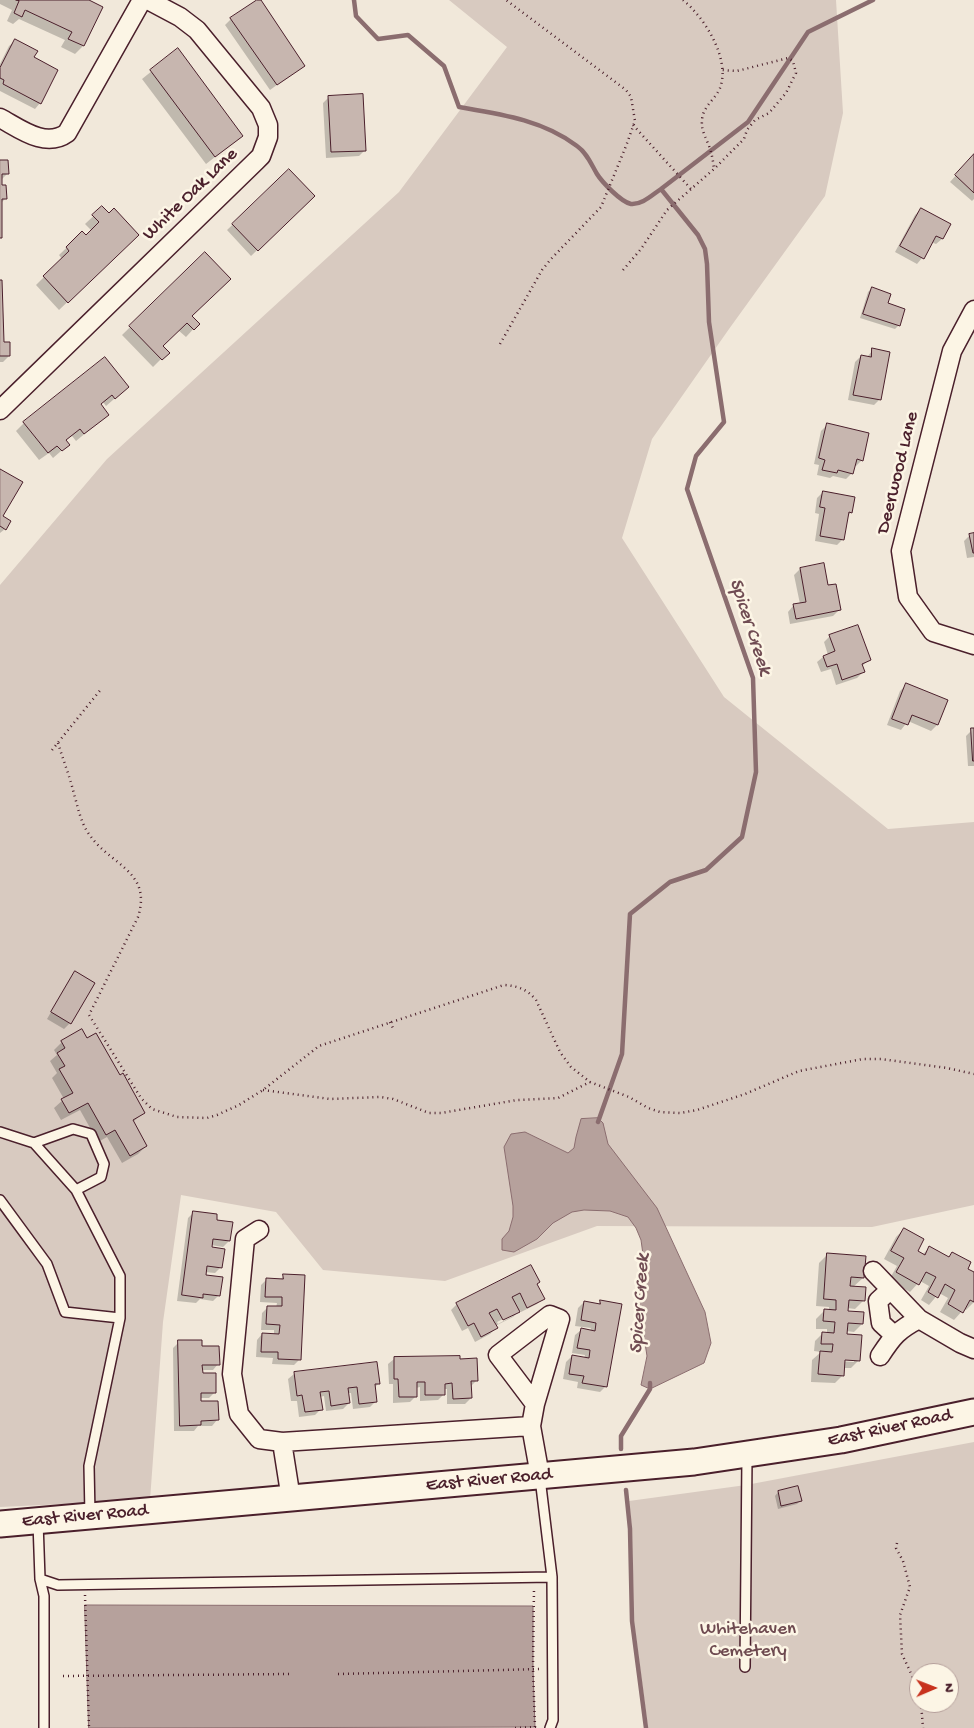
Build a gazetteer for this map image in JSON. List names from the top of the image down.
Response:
{
  "streets": {
    "main road": ["East River Road"],
    "street": ["White Oak Lane", "Deerwood Lane"]
  },
  "water": ["Spicer Creek"],
  "parks": ["Whitehaven Cemetery"],
  "north": "right"
}
